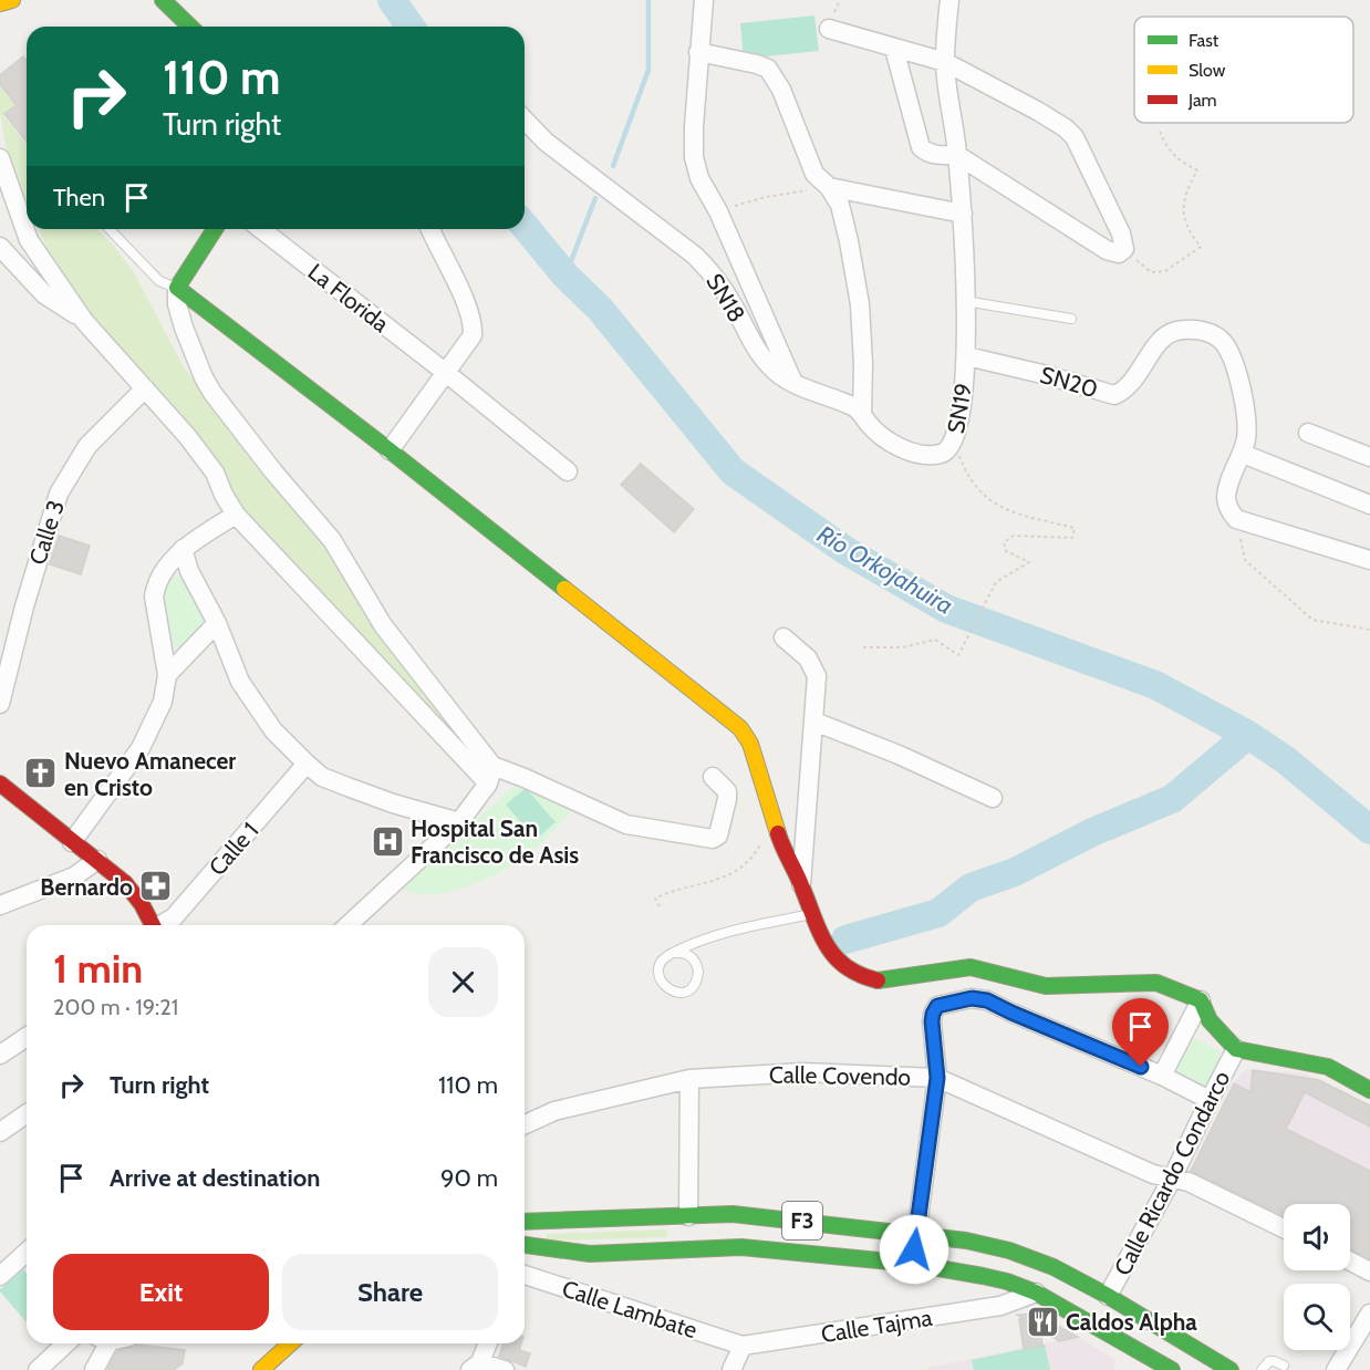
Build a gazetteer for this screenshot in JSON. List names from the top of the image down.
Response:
{
  "streets": {
    "main road": ["F3"],
    "street": [
      "La Florida",
      "SN18",
      "SN20",
      "SN19",
      "Calle 3",
      "Calle 1",
      "Calle Covendo",
      "Calle Ricardo Condarco",
      "Calle Lambate",
      "Calle Tajma"
    ]
  },
  "crossings": [
    ["SN18", "SN19"],
    ["SN20", "SN19"],
    ["Calle Covendo", "Calle Ricardo Condarco"],
    ["Calle Ricardo Condarco", "F3"],
    ["F3", "Calle Tajma"],
    ["Calle Lambate", "Calle Tajma"]
  ],
  "water": ["Río Orkojahuira"],
  "places": {
    "church": ["Nuevo Amanecer en Cristo"],
    "hospital": ["Hospital San Francisco de Asis"],
    "pharmacy": ["Bernardo"],
    "restaurant": ["Caldos Alpha"]
  },
  "legend": ["Fast", "Slow", "Jam"],
  "page": {
    "turn": ["110 m", "Turn right"],
    "then": "Then",
    "heading": ["1 min", "200 m · 19:21"],
    "list": [
      {
        "name": "Turn right",
        "value": "110 m"
      },
      {
        "name": "Arrive at destination",
        "value": "90 m"
      }
    ],
    "buttons": ["Exit", "Share"]
  }
}
